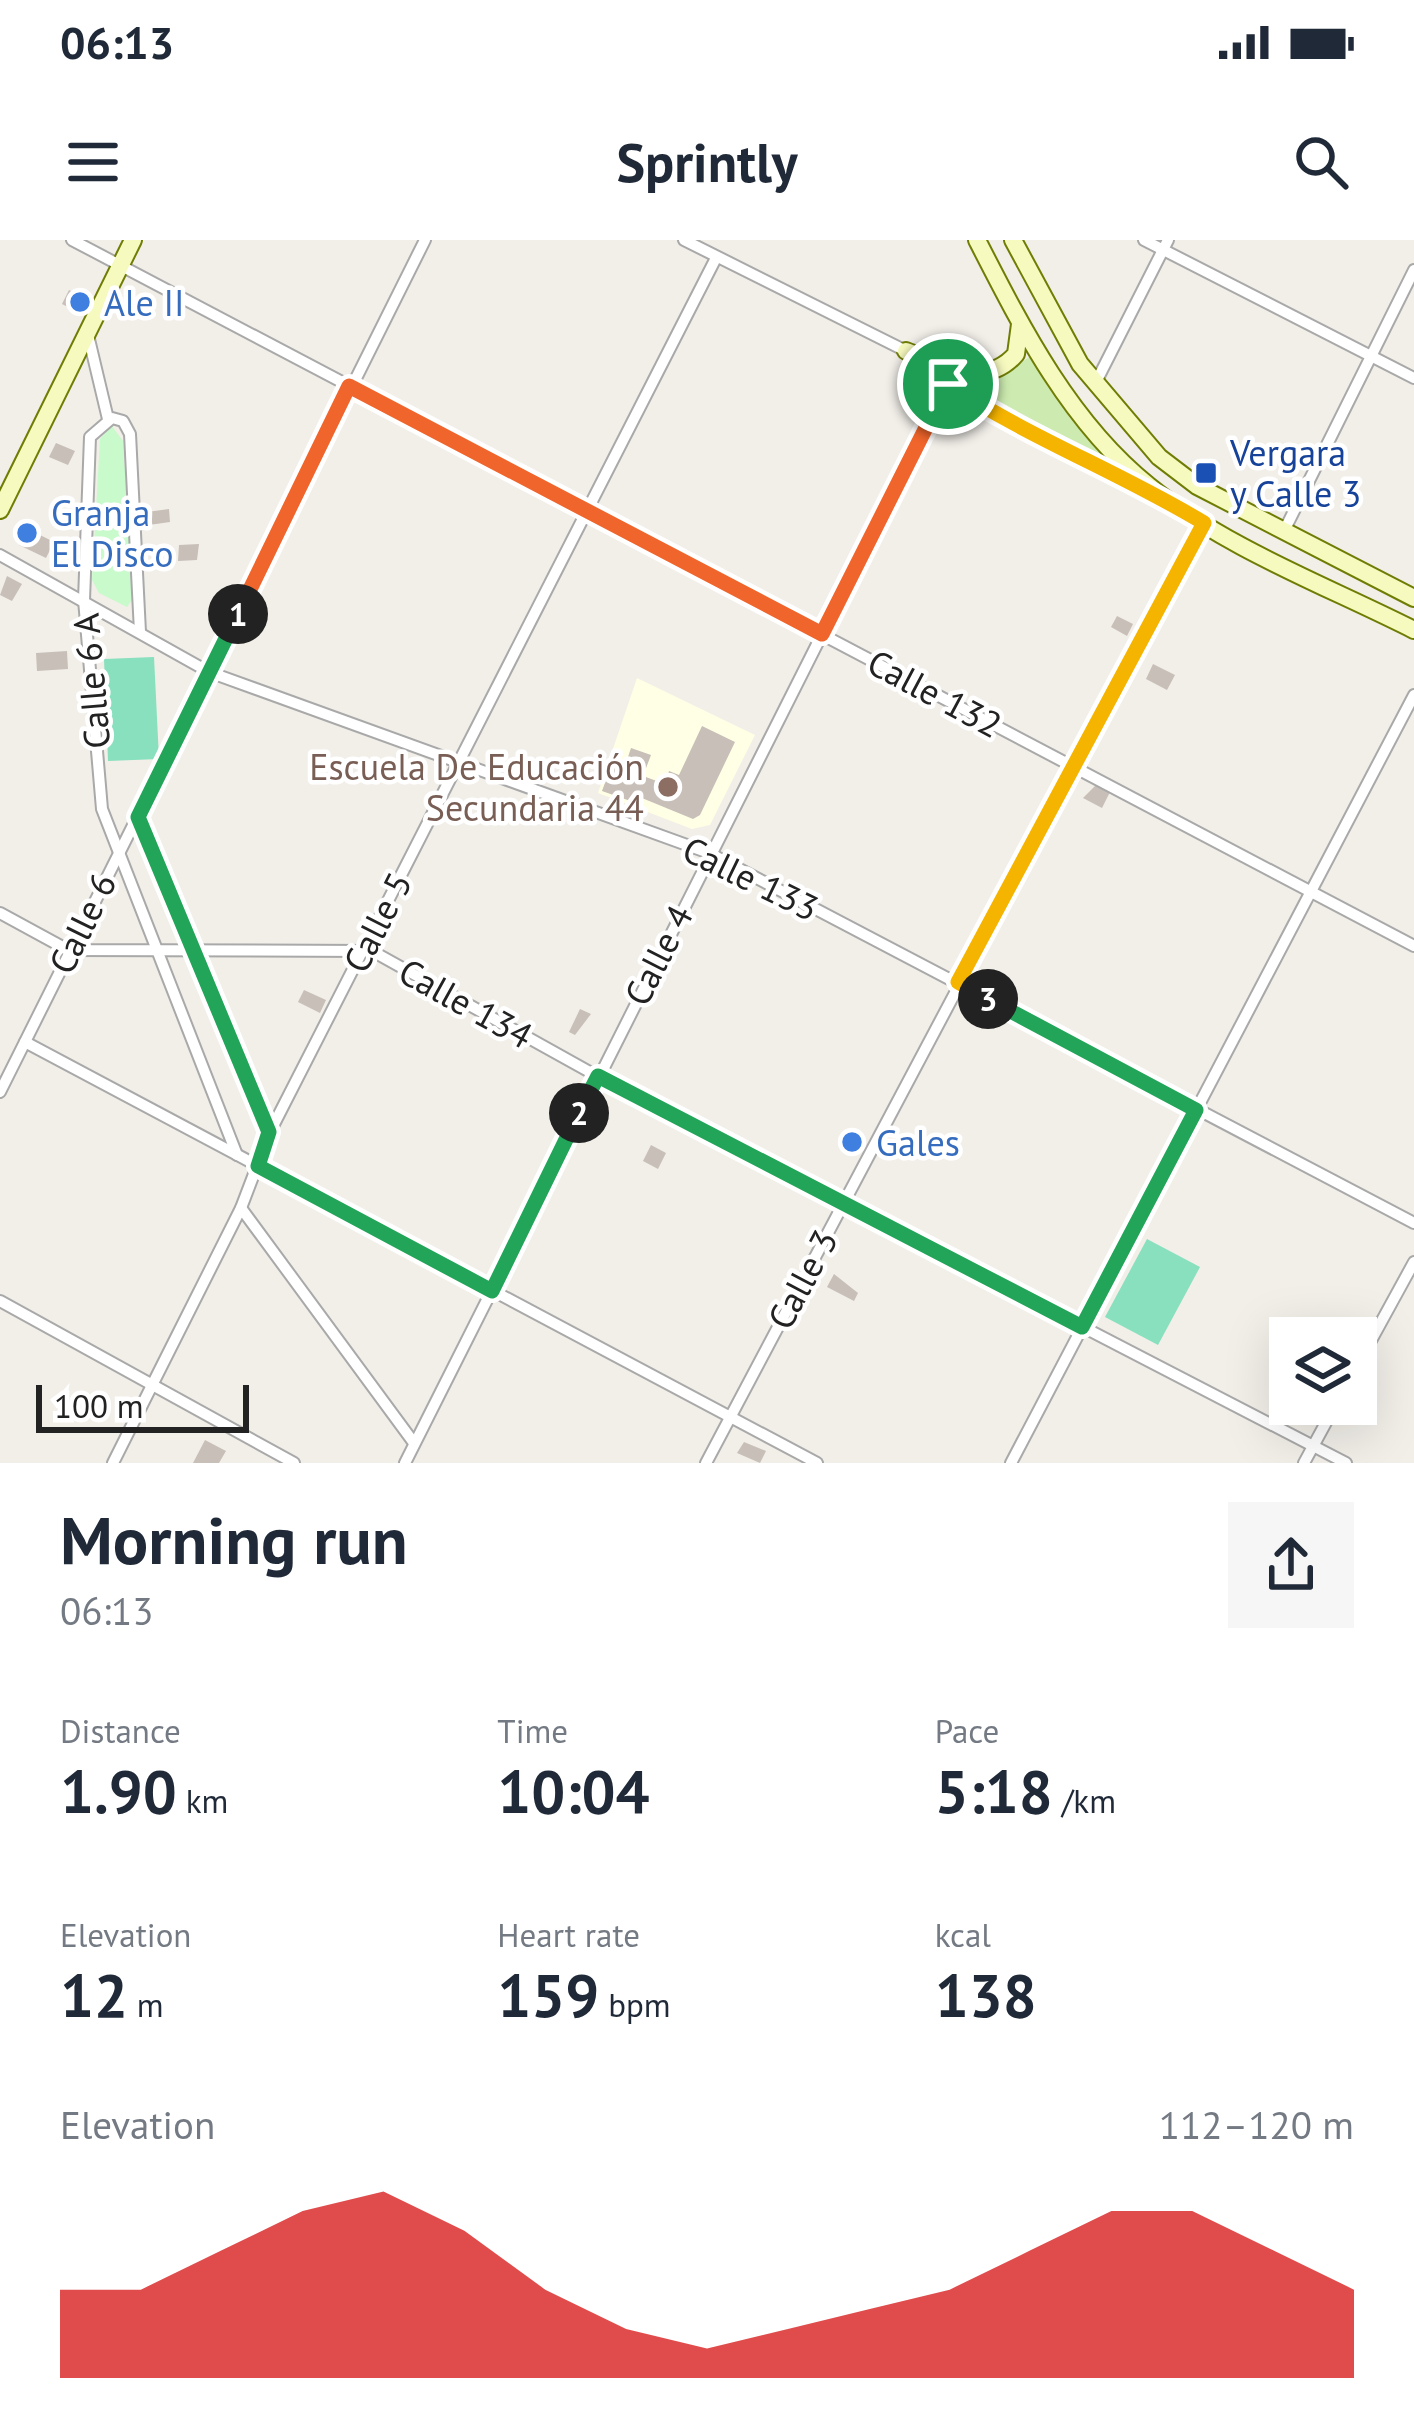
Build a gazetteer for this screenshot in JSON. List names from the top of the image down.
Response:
{
  "streets": {
    "street": [
      "Calle 6 A",
      "Calle 132",
      "Calle 133",
      "Calle 5",
      "Calle 6",
      "Calle 4",
      "Calle 134",
      "Calle 3"
    ]
  },
  "crossings": [
    ["Calle 6 A", "Calle 133"],
    ["Calle 6 A", "Calle 6"],
    ["Calle 6 A", "Calle 134"],
    ["Calle 132", "Calle 5"],
    ["Calle 132", "Calle 6"],
    ["Calle 132", "Calle 4"],
    ["Calle 132", "Calle 3"],
    ["Calle 133", "Calle 5"],
    ["Calle 133", "Calle 6"],
    ["Calle 133", "Calle 4"],
    ["Calle 133", "Calle 3"],
    ["Calle 5", "Calle 134"],
    ["Calle 6", "Calle 134"],
    ["Calle 4", "Calle 134"],
    ["Calle 134", "Calle 3"]
  ],
  "places": {
    "other": [
      "Ale II",
      "Granja El Disco",
      "Escuela De Educación Secundaria 44",
      "Gales"
    ],
    "transit": ["Vergara y Calle 3"]
  },
  "scale_bar": "100 m",
  "page": {
    "status": "06:13",
    "header": "Sprintly",
    "pins": ["1", "3", "2"],
    "scale": "100 m",
    "heading": ["Morning run", "06:13"],
    "stats": [
      ["Distance", "1.90 km"],
      ["Time", "10:04"],
      ["Pace", "5:18 /km"],
      ["Elevation", "12 m"],
      ["Heart rate", "159 bpm"],
      ["kcal", "138"]
    ],
    "chart": ["Elevation", "112–120 m"]
  }
}
